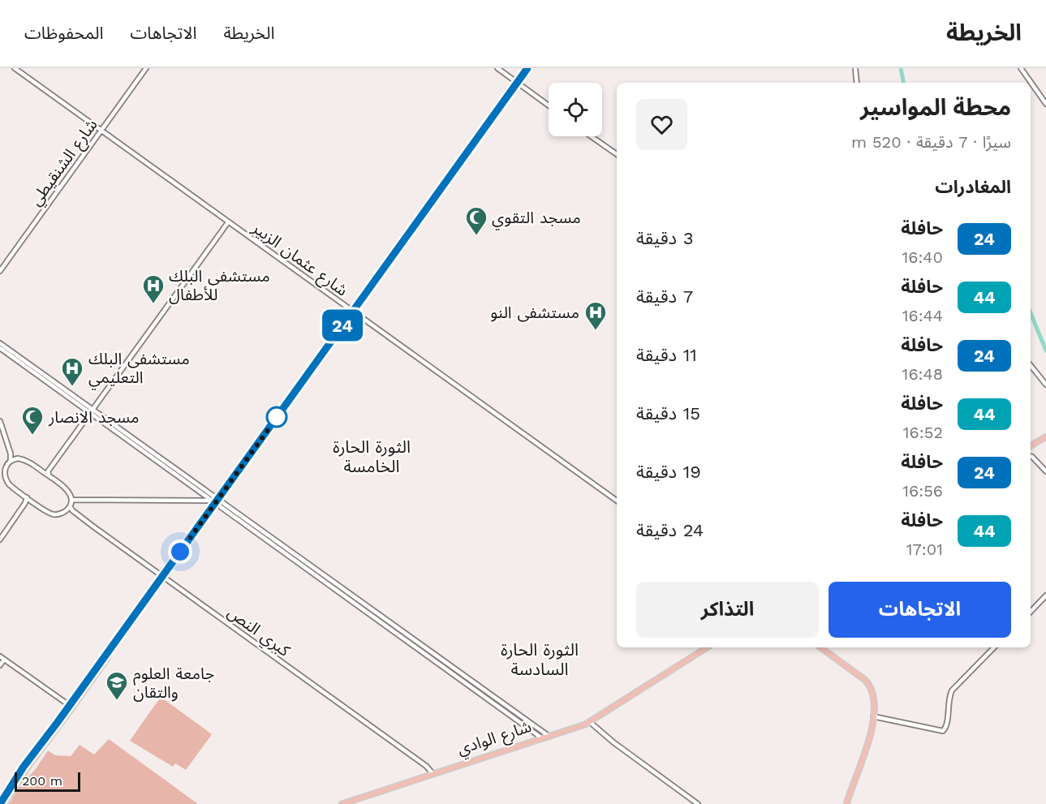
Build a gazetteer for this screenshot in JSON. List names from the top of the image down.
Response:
{
  "streets": {
    "main road": ["شارع الوادي"],
    "street": ["شارع الشنقيطي", "شارع عثمان الزبير", "كبري النص"]
  },
  "crossings": [
    ["شارع الشنقيطي", "شارع عثمان الزبير"],
    ["كبري النص", "شارع الوادي"]
  ],
  "districts": ["الثورة الحارة الخامسة", "الثورة الحارة السادسة"],
  "places": {
    "mosque": ["مسجد التقوي", "مسجد الانصار"],
    "hospital": ["مستشفى البلك للأطفال", "مستشفى النو", "مستشفى البلك التعليمي"],
    "school or university": ["جامعة العلوم والتقان"]
  },
  "lines": ["bus line 24"],
  "scale_bar": "200 m",
  "page": {
    "header": "الخريطة",
    "nav": ["الخريطة", "الاتجاهات", "المحفوظات"],
    "on_map": "24",
    "heading": [
      ["محطة المواسير", "سيرًا · 7 دقيقة · 520 m"],
      "المغادرات"
    ],
    "list": [
      {
        "mark": "24",
        "name": "حافلة",
        "note": "16:40",
        "value": "3 دقيقة"
      },
      {
        "mark": "44",
        "name": "حافلة",
        "note": "16:44",
        "value": "7 دقيقة"
      },
      {
        "mark": "24",
        "name": "حافلة",
        "note": "16:48",
        "value": "11 دقيقة"
      },
      {
        "mark": "44",
        "name": "حافلة",
        "note": "16:52",
        "value": "15 دقيقة"
      },
      {
        "mark": "24",
        "name": "حافلة",
        "note": "16:56",
        "value": "19 دقيقة"
      },
      {
        "mark": "44",
        "name": "حافلة",
        "note": "17:01",
        "value": "24 دقيقة"
      }
    ],
    "buttons": ["الاتجاهات", "التذاكر"],
    "scale": "200 m"
  }
}
